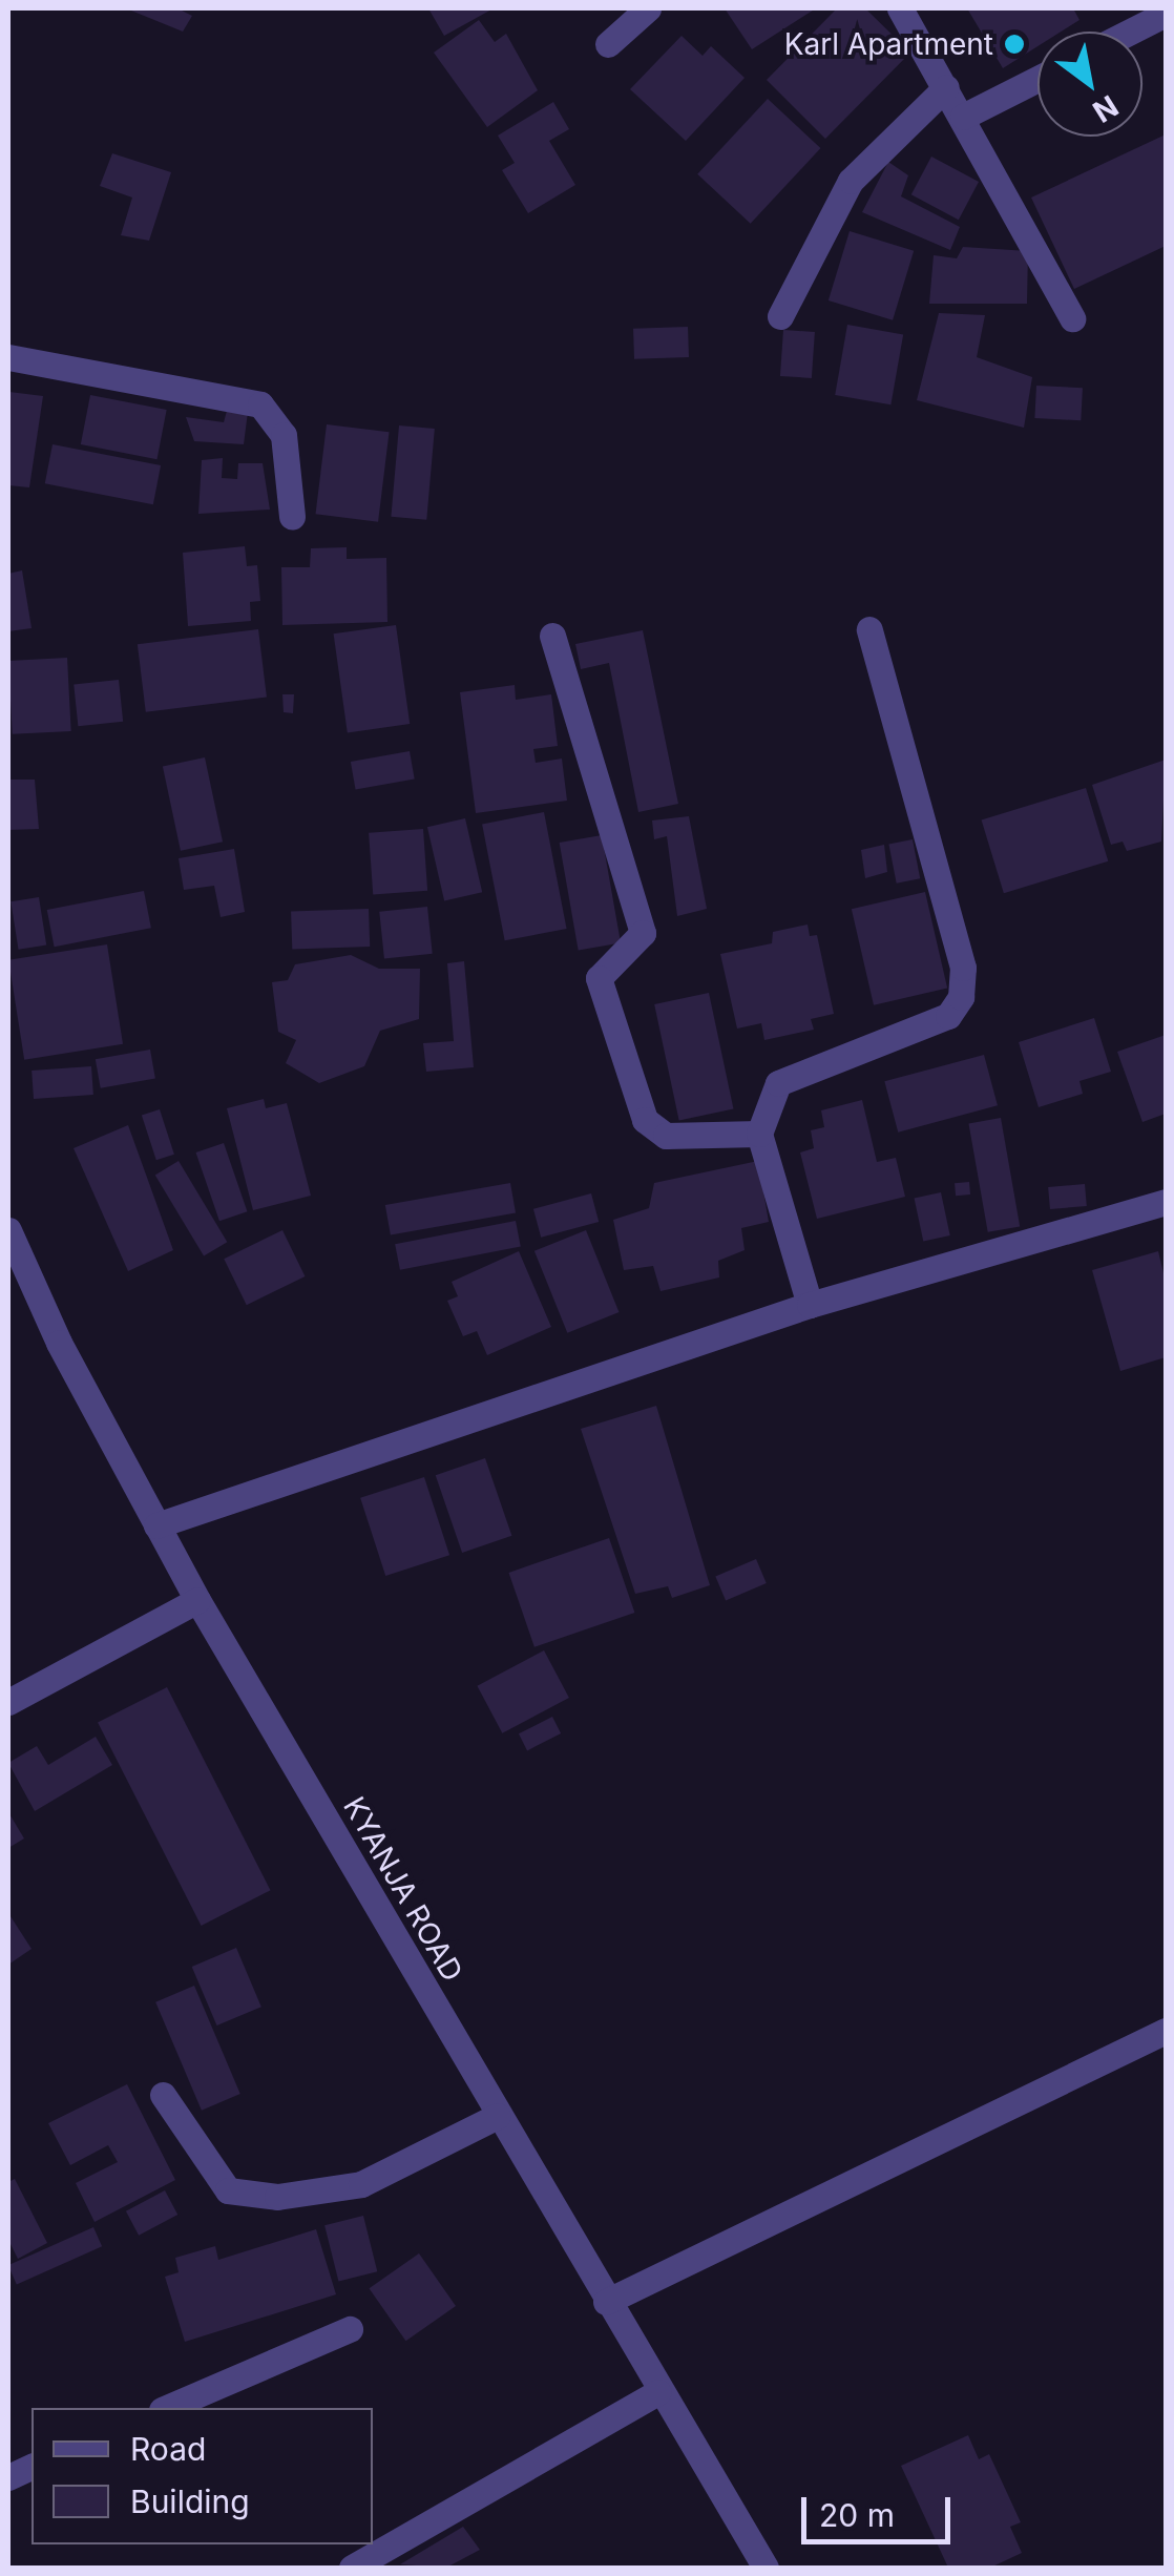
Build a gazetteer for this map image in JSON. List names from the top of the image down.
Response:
{
  "streets": {
    "street": ["KYANJA ROAD"]
  },
  "places": ["Karl Apartment"],
  "legend": ["Road", "Building"],
  "scale_bar": "20 m",
  "north": "bottom right"
}
